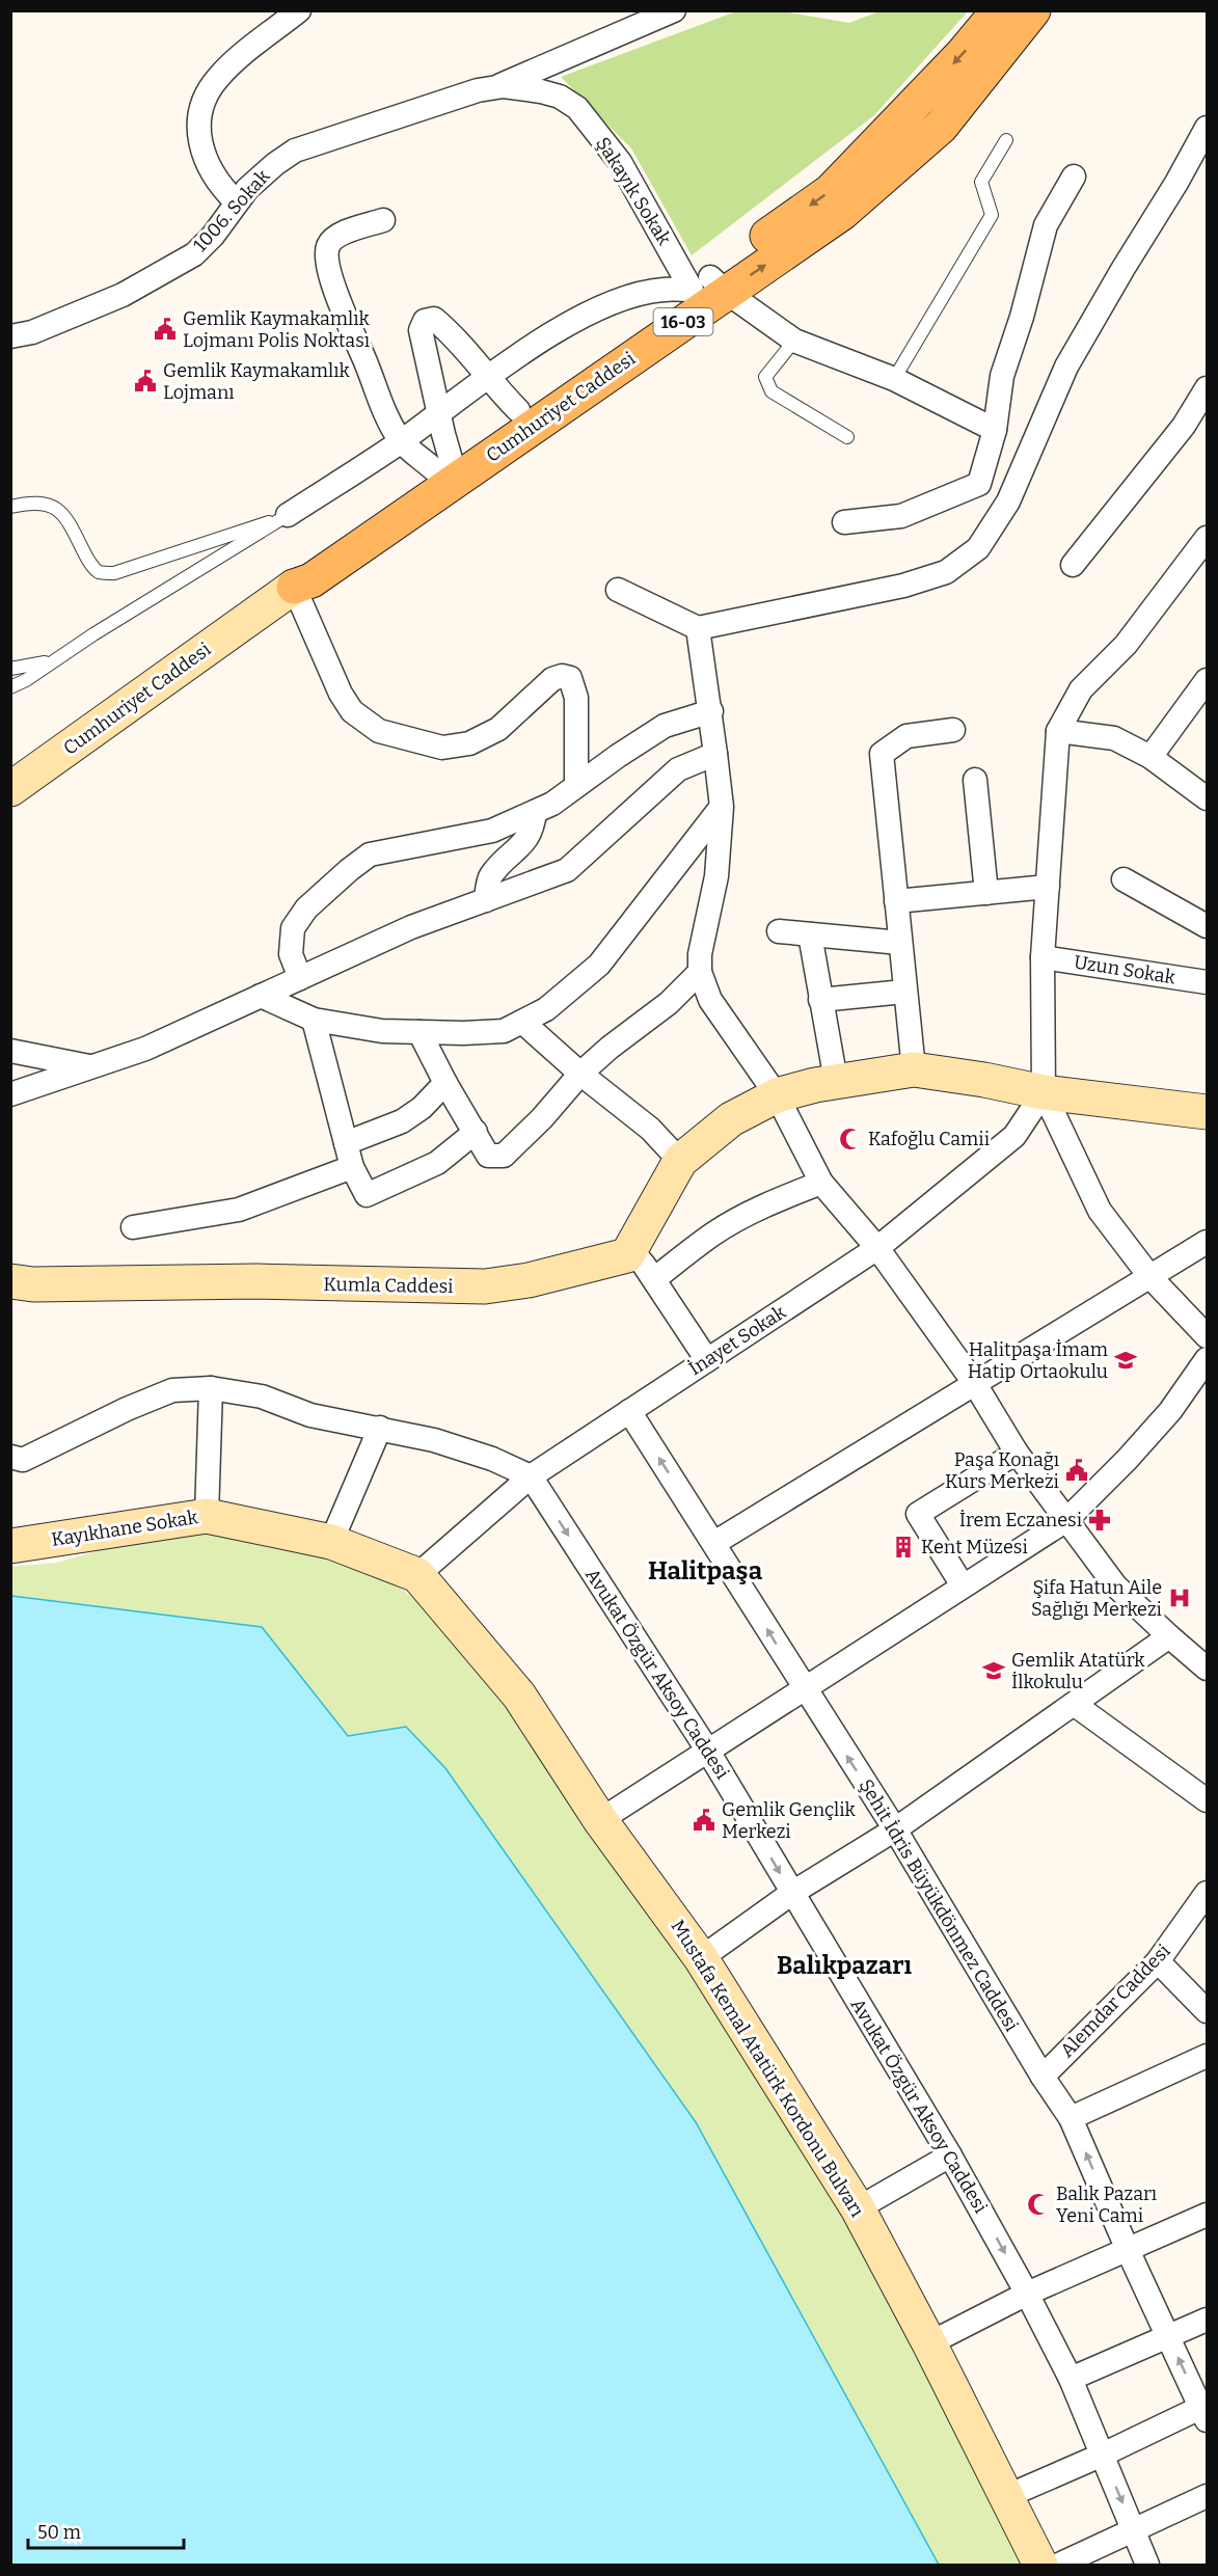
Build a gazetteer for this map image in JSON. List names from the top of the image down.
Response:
{
  "streets": {
    "main road": ["16-03", "Cumhuriyet Caddesi"],
    "street": [
      "Şakayık Sokak",
      "1006. Sokak",
      "Uzun Sokak",
      "Kumla Caddesi",
      "İnayet Sokak",
      "Kayıkhane Sokak",
      "Avukat Özgür Aksoy Caddesi",
      "Şehit İdris Büyükdönmez Caddesi",
      "Alemdar Caddesi",
      "Mustafa Kemal Atatürk Kordonu Bulvarı"
    ]
  },
  "crossings": [
    ["Şakayık Sokak", "1006. Sokak"],
    ["Şakayık Sokak", "Cumhuriyet Caddesi"],
    ["İnayet Sokak", "Kayıkhane Sokak"],
    ["İnayet Sokak", "Avukat Özgür Aksoy Caddesi"],
    ["İnayet Sokak", "Şehit İdris Büyükdönmez Caddesi"],
    ["İnayet Sokak", "Mustafa Kemal Atatürk Kordonu Bulvarı"],
    ["Kayıkhane Sokak", "Mustafa Kemal Atatürk Kordonu Bulvarı"],
    ["Şehit İdris Büyükdönmez Caddesi", "Alemdar Caddesi"]
  ],
  "one_way": ["Avukat Özgür Aksoy Caddesi", "Şehit İdris Büyükdönmez Caddesi"],
  "districts": ["Halitpaşa", "Balıkpazarı"],
  "places": {
    "public building": [
      "Gemlik Kaymakamlık Lojmanı Polis Noktası",
      "Gemlik Kaymakamlık Lojmanı",
      "Paşa Konağı Kurs Merkezi",
      "Gemlik Gençlik Merkezi"
    ],
    "mosque": ["Kafoğlu Camii", "Balık Pazarı Yeni Cami"],
    "school or university": ["Halitpaşa İmam Hatip Ortaokulu", "Gemlik Atatürk İlkokulu"],
    "pharmacy": ["İrem Eczanesi"],
    "building": ["Kent Müzesi"],
    "hospital": ["Şifa Hatun Aile Sağlığı Merkezi"]
  },
  "scale_bar": "50 m"
}
